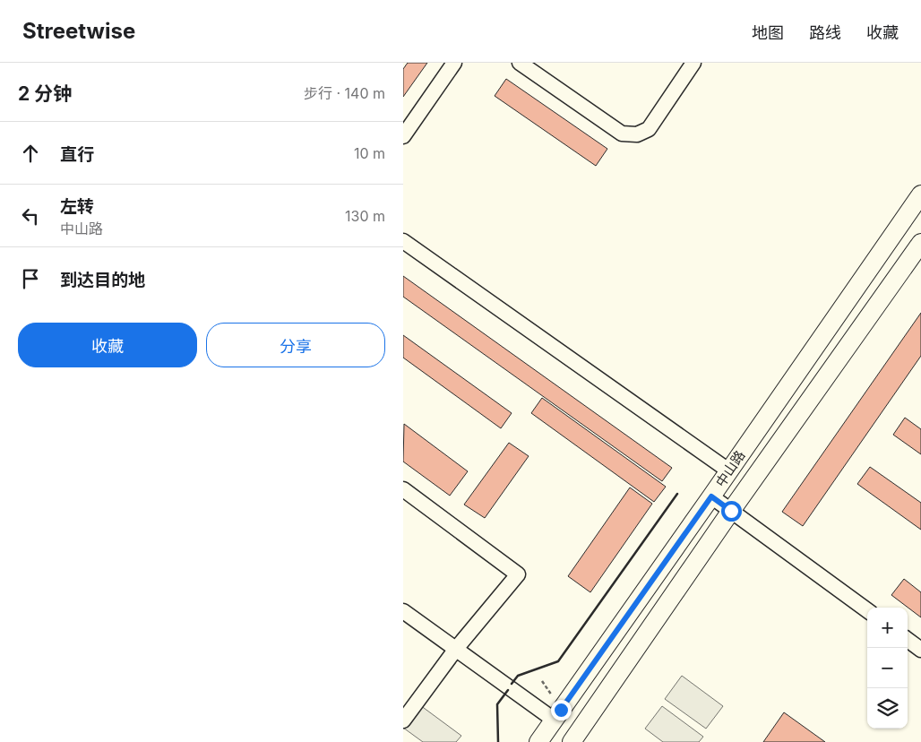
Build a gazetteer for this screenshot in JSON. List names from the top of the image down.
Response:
{
  "streets": {
    "main road": ["中山路"]
  },
  "page": {
    "header": "Streetwise",
    "nav": ["地图", "路线", "收藏"],
    "heading": ["2 分钟", "步行 · 140 m"],
    "list": [
      ["直行", "10 m"],
      ["左转", "中山路", "130 m"],
      "到达目的地"
    ],
    "buttons": ["收藏", "分享"],
    "map_buttons": ["+", "−"]
  }
}
